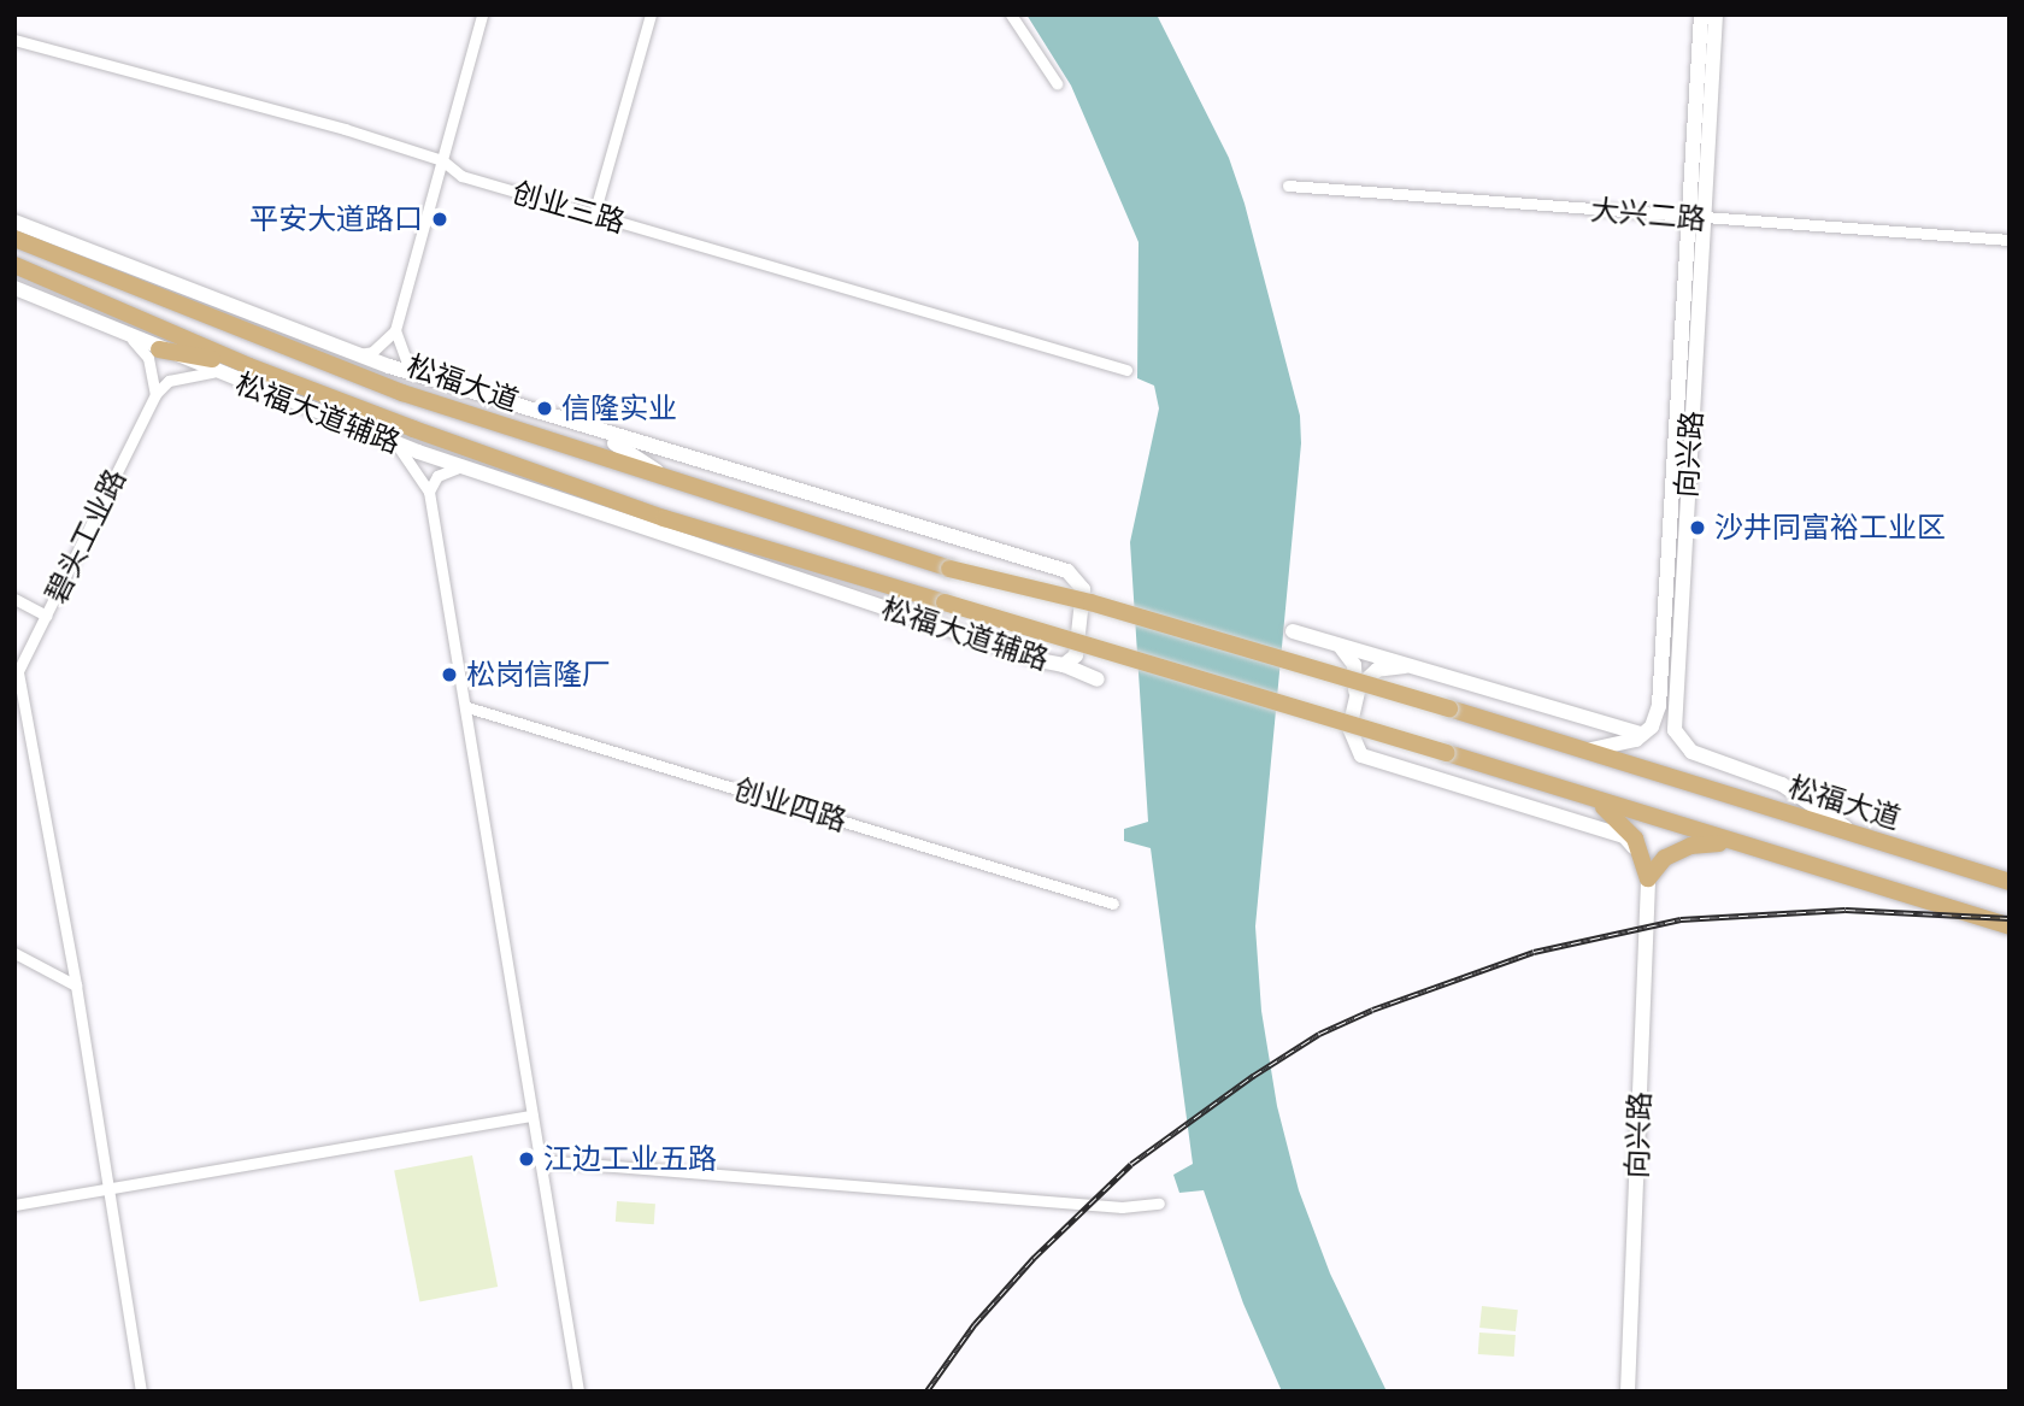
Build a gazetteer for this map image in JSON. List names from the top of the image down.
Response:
{
  "streets": {
    "main road": ["松福大道", "松福大道辅路", "向兴路"],
    "street": [
      "创业三路",
      "大兴二路",
      "碧头工业路",
      "创业四路"
    ]
  },
  "crossings": [
    ["大兴二路", "向兴路"],
    ["松福大道", "松福大道辅路"],
    ["松福大道", "向兴路"]
  ],
  "places": [
    "平安大道路口",
    "信隆实业",
    "沙井同富裕工业区",
    "松岗信隆厂",
    "江边工业五路"
  ]
}
